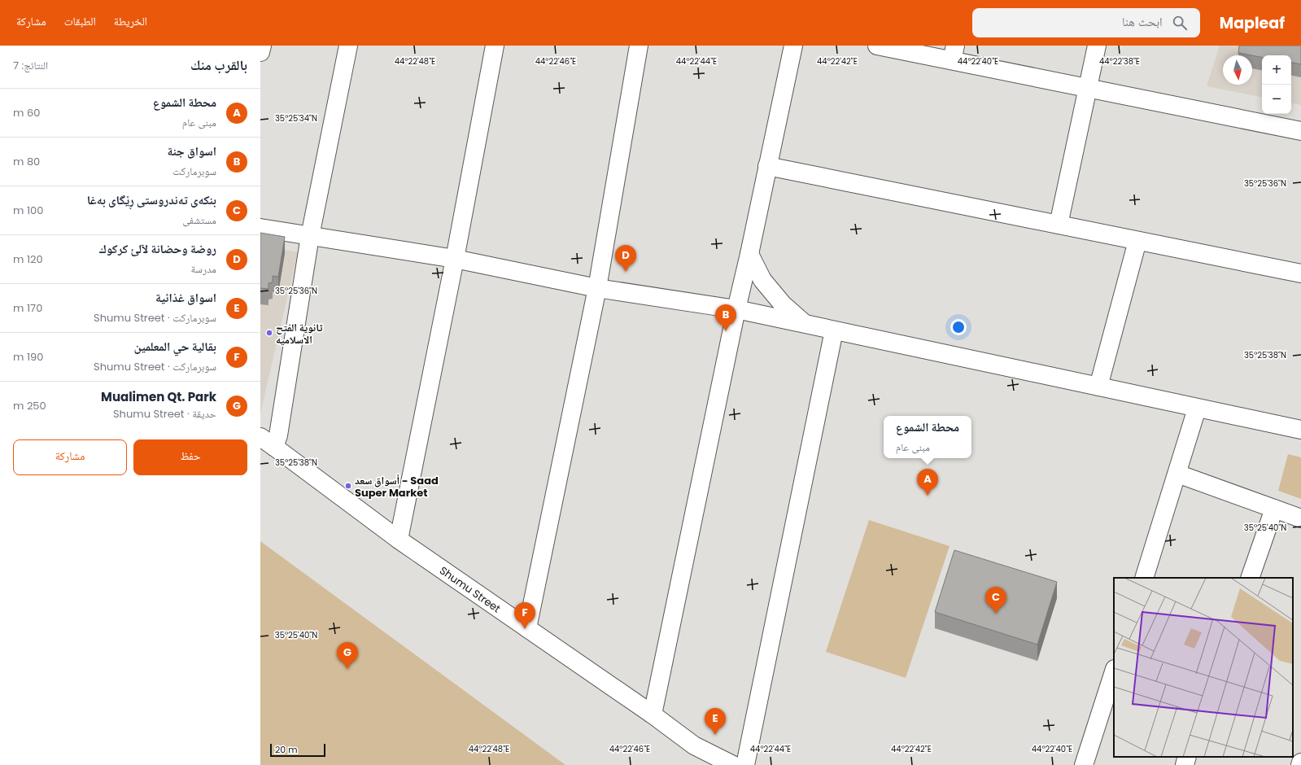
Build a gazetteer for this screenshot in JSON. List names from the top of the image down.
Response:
{
  "streets": {
    "street": ["Shumu Street"]
  },
  "places": ["ثانوية الفتح الاسلاميه", "أسواق سعد - Saad Super Market"],
  "scale_bar": "20 m",
  "north": "bottom",
  "page": {
    "header": "Mapleaf",
    "search": "ابحث هنا",
    "nav": ["الخريطة", "الطبقات", "مشاركة"],
    "heading": ["بالقرب منك", "النتائج: 7"],
    "map_buttons": ["+", "−"],
    "list": [
      {
        "mark": "A",
        "name": "محطة الشموع",
        "note": "مبنى عام",
        "value": "60 m"
      },
      {
        "mark": "B",
        "name": "اسواق جنة",
        "note": "سوبرماركت",
        "value": "80 m"
      },
      {
        "mark": "C",
        "name": "بنکەی تەندروستی ڕێگای بەغا",
        "note": "مستشفى",
        "value": "100 m"
      },
      {
        "mark": "D",
        "name": "روضة وحضانة لآلئ كركوك",
        "note": "مدرسة",
        "value": "120 m"
      },
      {
        "mark": "E",
        "name": "اسواق غذائية",
        "note": "سوبرماركت · Shumu Street",
        "value": "170 m"
      },
      {
        "mark": "F",
        "name": "بقالية حي المعلمين",
        "note": "سوبرماركت · Shumu Street",
        "value": "190 m"
      },
      {
        "mark": "G",
        "name": "Mualimen Qt. Park",
        "note": "حديقة · Shumu Street",
        "value": "250 m"
      }
    ],
    "pins": [
      "D",
      "B",
      "A",
      "C",
      "F",
      "G",
      "E"
    ],
    "popup": ["محطة الشموع", "مبنى عام"],
    "buttons": ["حفظ", "مشاركة"],
    "scale": "20 m"
  },
  "coordinates": [
    "44°22'48\"E",
    "44°22'46\"E",
    "44°22'44\"E",
    "44°22'42\"E",
    "44°22'40\"E",
    "44°22'38\"E",
    "35°25'34\"N",
    "35°25'36\"N",
    "35°25'38\"N",
    "35°25'40\"N"
  ]
}
